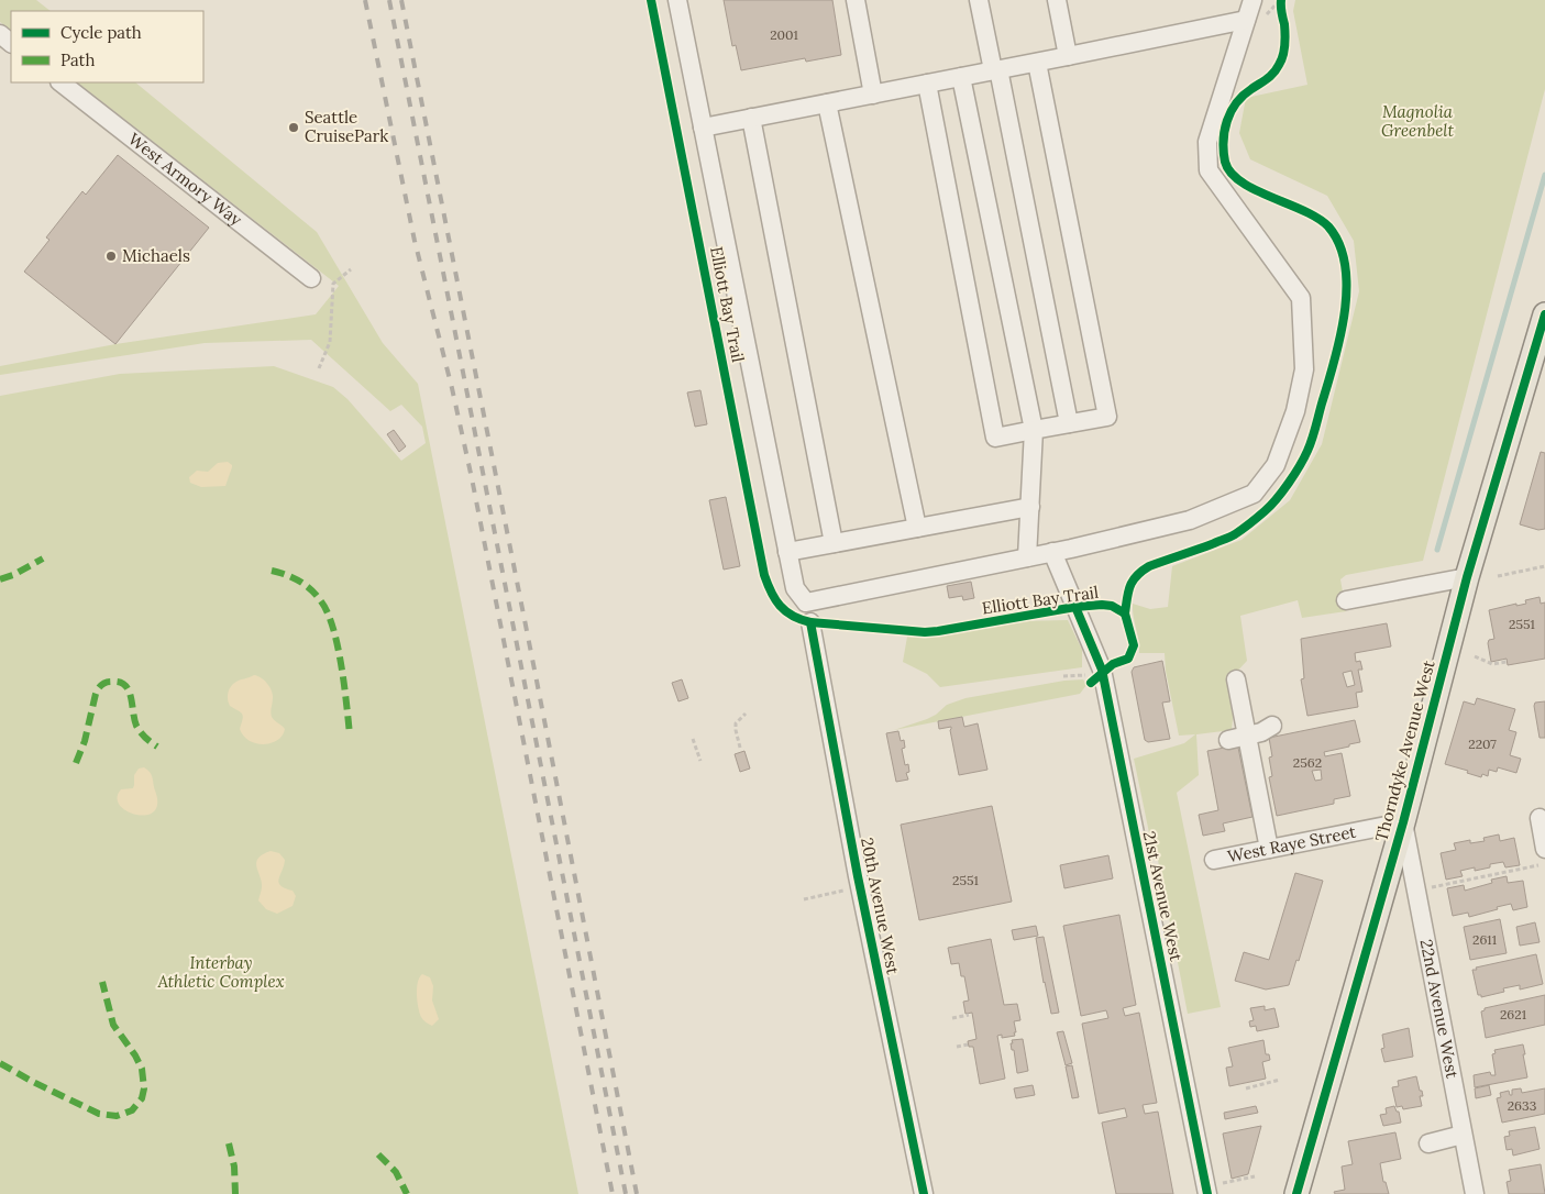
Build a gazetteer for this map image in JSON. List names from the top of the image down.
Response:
{
  "streets": {
    "main road": ["Thorndyke Avenue West"],
    "street": [
      "West Armory Way",
      "West Raye Street",
      "21st Avenue West",
      "20th Avenue West",
      "22nd Avenue West"
    ],
    "cycle path": ["Elliott Bay Trail"]
  },
  "crossings": [
    ["Thorndyke Avenue West", "West Raye Street"],
    ["Thorndyke Avenue West", "22nd Avenue West"],
    ["West Raye Street", "22nd Avenue West"]
  ],
  "parks": ["Magnolia Greenbelt", "Interbay Athletic Complex"],
  "places": ["Seattle CruisePark", "Michaels"],
  "house_numbers": [
    "2001",
    "2551",
    "2207",
    "2562",
    "2551",
    "2611",
    "2621",
    "2633"
  ],
  "legend": ["Cycle path", "Path"]
}
